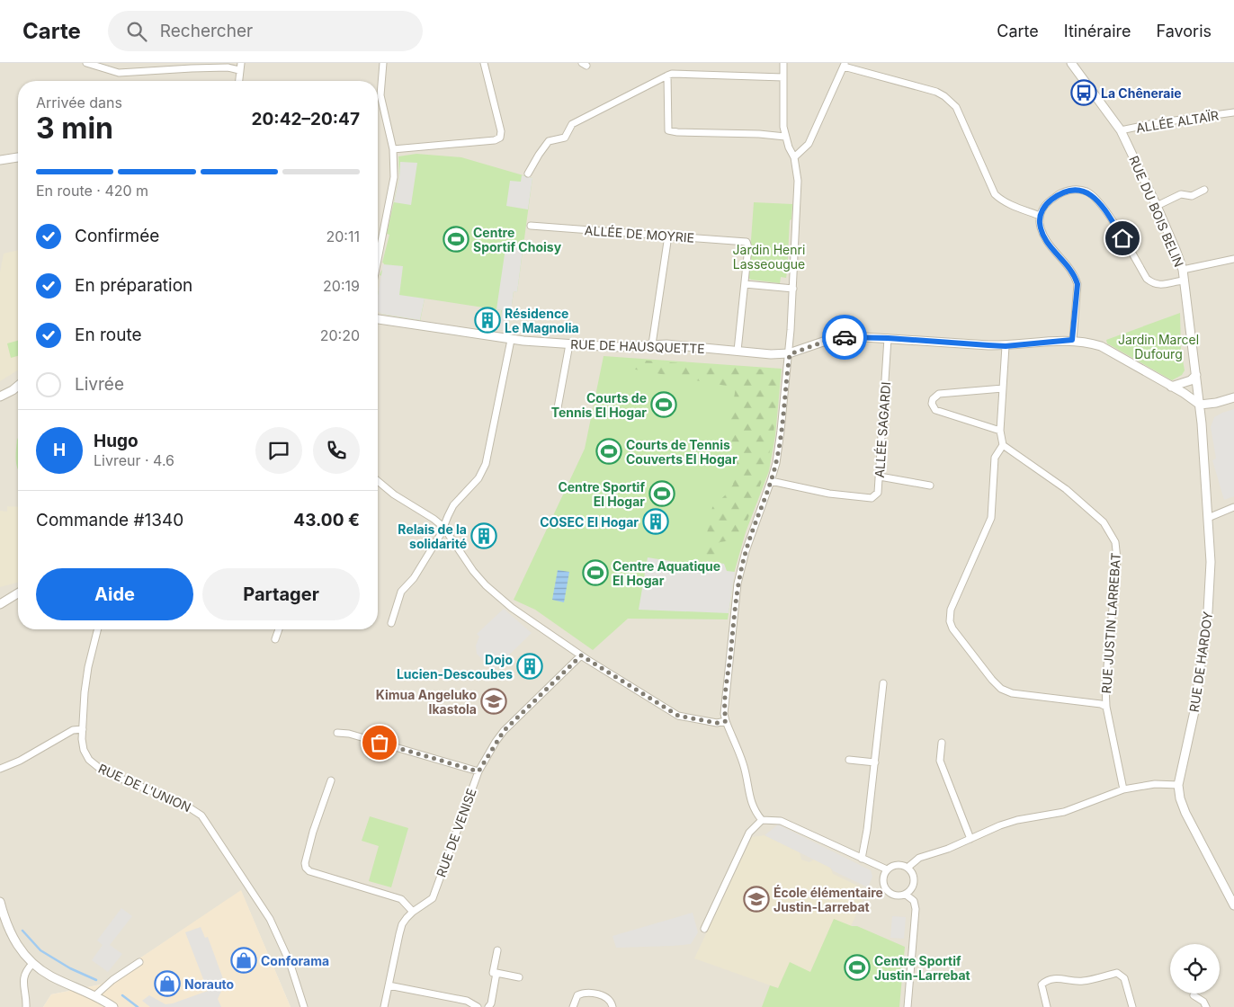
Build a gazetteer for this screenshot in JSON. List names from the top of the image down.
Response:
{
  "streets": {
    "street": [
      "ALLÉE ALTAÏR",
      "RUE DU BOIS BELIN",
      "ALLÉE DE MOYRIE",
      "RUE DE HAUSQUETTE",
      "ALLÉE SAGARDI",
      "RUE JUSTIN LARREBAT",
      "RUE DE HARDOY",
      "RUE DE L'UNION",
      "RUE DE VENISE"
    ]
  },
  "crossings": [
    ["ALLÉE ALTAÏR", "RUE DU BOIS BELIN"],
    ["RUE DU BOIS BELIN", "RUE DE HAUSQUETTE"],
    ["RUE DU BOIS BELIN", "RUE DE HARDOY"],
    ["RUE DE HAUSQUETTE", "ALLÉE SAGARDI"],
    ["RUE DE HAUSQUETTE", "RUE DE HARDOY"]
  ],
  "parks": ["Jardin Henri Lasseougue", "Jardin Marcel Dufourg"],
  "places": {
    "bus stop": ["La Chêneraie"],
    "sports": [
      "Centre Sportif Choisy",
      "Courts de Tennis El Hogar",
      "Courts de Tennis Couverts El Hogar",
      "Centre Sportif El Hogar",
      "Centre Aquatique El Hogar",
      "Centre Sportif Justin-Larrebat"
    ],
    "building": [
      "Résidence Le Magnolia",
      "COSEC El Hogar",
      "Relais de la solidarité",
      "Dojo Lucien-Descoubes"
    ],
    "school or university": ["Kimua Angeluko Ikastola", "École élémentaire Justin-Larrebat"],
    "shop": ["Conforama", "Norauto"]
  },
  "page": {
    "header": "Carte",
    "search": "Rechercher",
    "nav": ["Carte", "Itinéraire", "Favoris"],
    "heading": ["3 min", "Arrivée dans", "20:42–20:47"],
    "panel": [
      "Hugo",
      "Livreur · 4.6",
      "Commande #1340",
      "43.00 €"
    ],
    "bar": "En route · 420 m",
    "list": [
      ["Confirmée", "20:11"],
      ["En préparation", "20:19"],
      ["En route", "20:20"],
      "Livrée"
    ],
    "round": "H",
    "buttons": ["Aide", "Partager"]
  }
}
